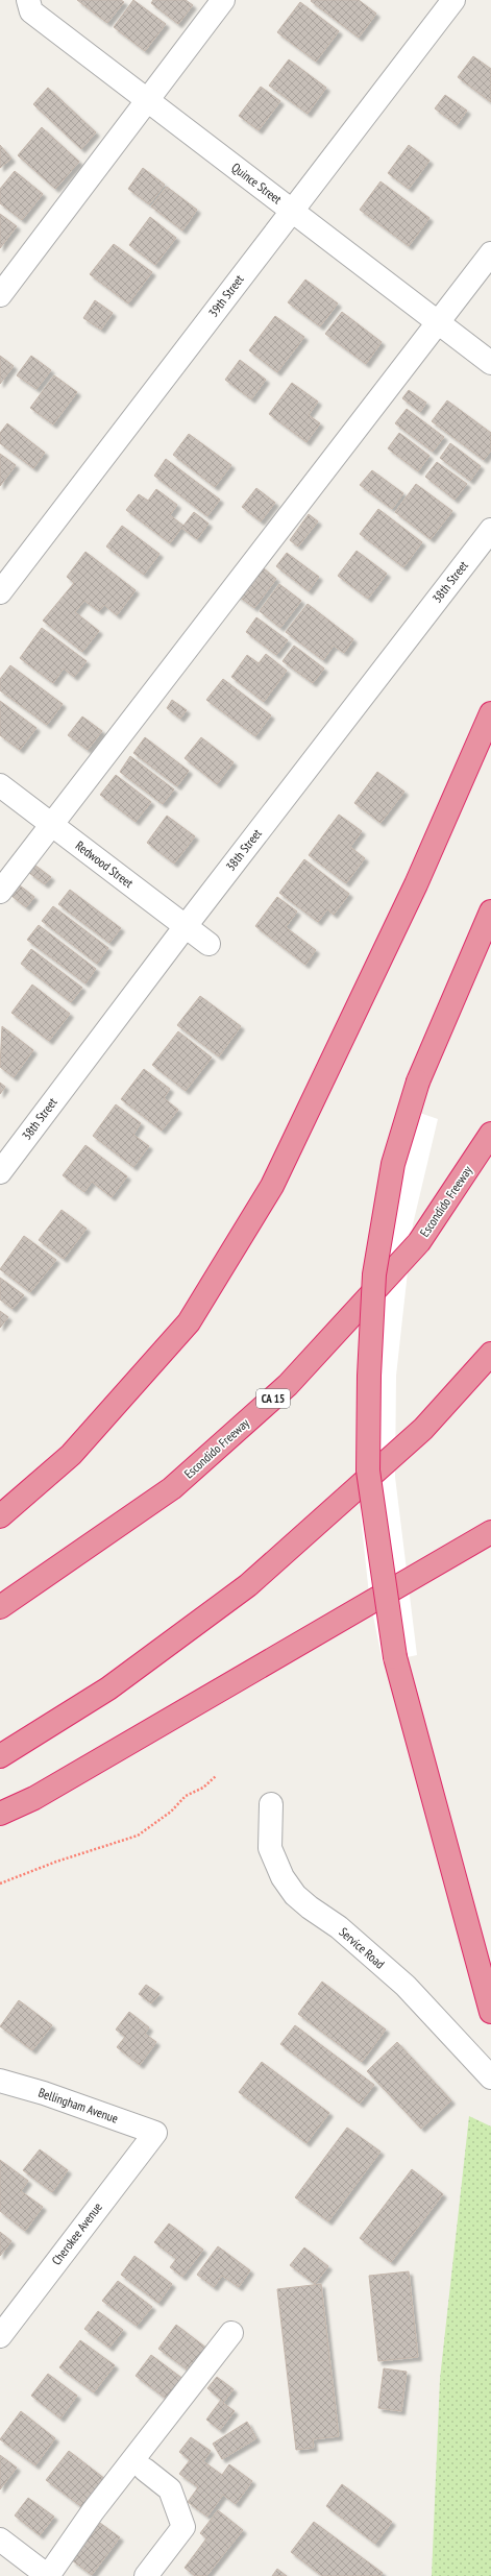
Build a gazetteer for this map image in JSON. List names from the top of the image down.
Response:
{
  "streets": {
    "highway": ["Escondido Freeway", "CA 15"],
    "street": [
      "Quince Street",
      "39th Street",
      "38th Street",
      "Redwood Street",
      "Service Road",
      "Bellingham Avenue",
      "Cherokee Avenue"
    ]
  },
  "crossings": [
    ["Quince Street", "39th Street"],
    ["38th Street", "Redwood Street"],
    ["Bellingham Avenue", "Cherokee Avenue"]
  ]
}
